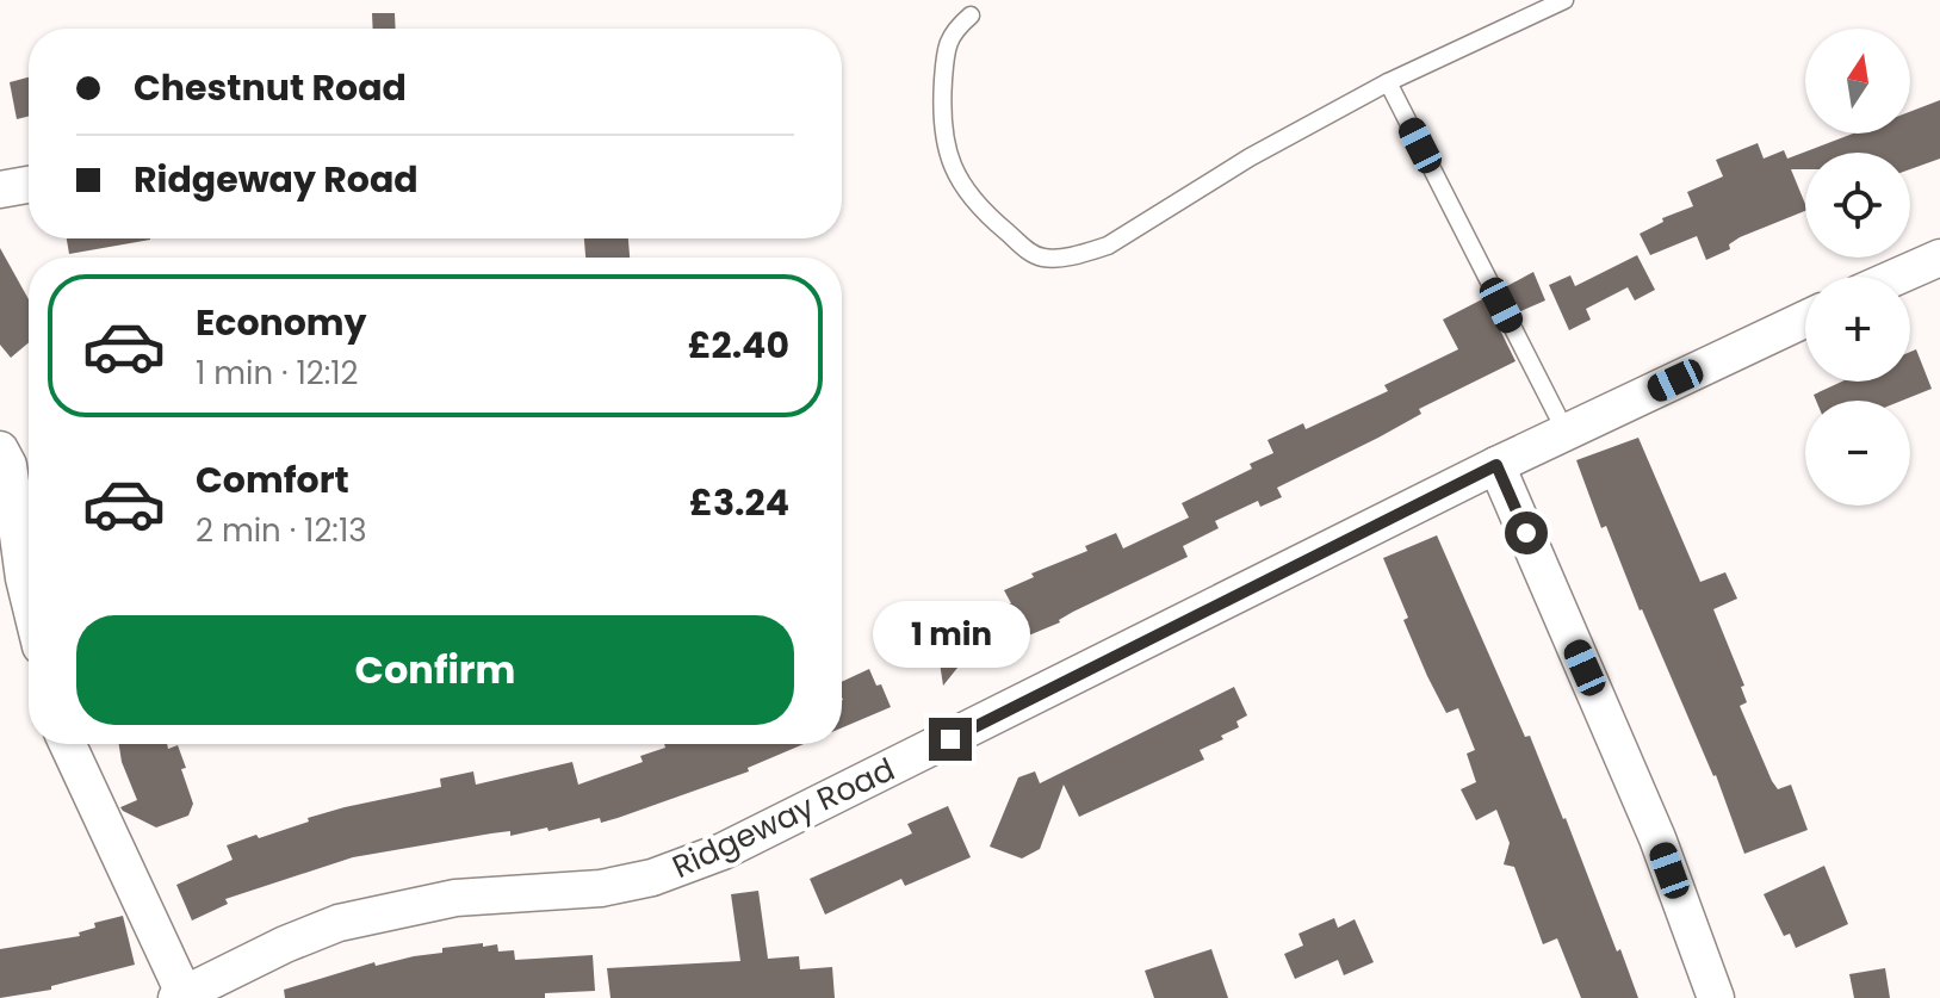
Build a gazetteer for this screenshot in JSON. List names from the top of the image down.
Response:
{
  "streets": {
    "street": ["Ridgeway Road"]
  },
  "north": "top",
  "page": {
    "map_buttons": ["+", "−"],
    "banner": ["Chestnut Road", "Ridgeway Road"],
    "list": [
      {
        "name": "Economy",
        "note": "1 min · 12:12",
        "value": "£2.40"
      },
      {
        "name": "Comfort",
        "note": "2 min · 12:13",
        "value": "£3.24"
      }
    ],
    "buttons": "Confirm",
    "bubble": "1 min"
  }
}
